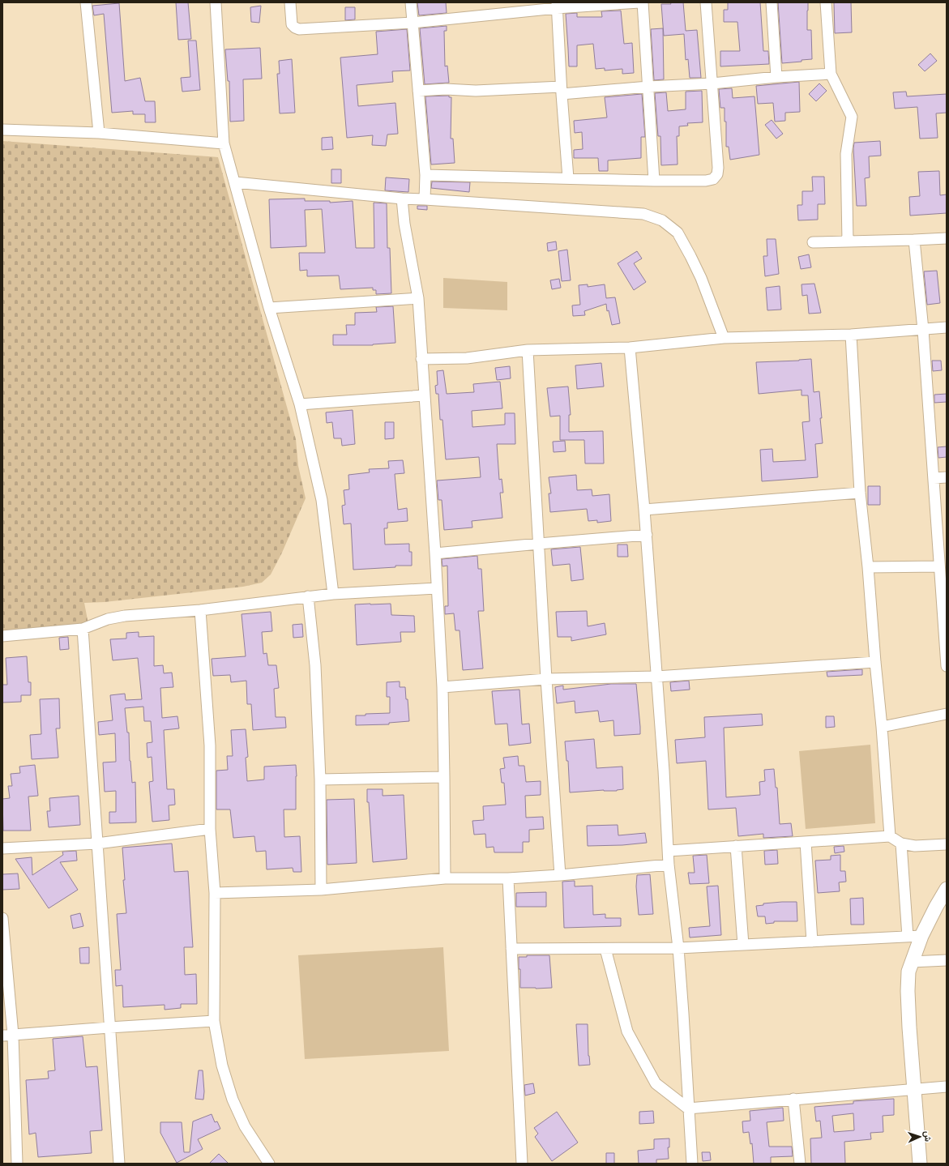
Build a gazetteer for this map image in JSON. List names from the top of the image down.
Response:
{
  "north": "right"
}
